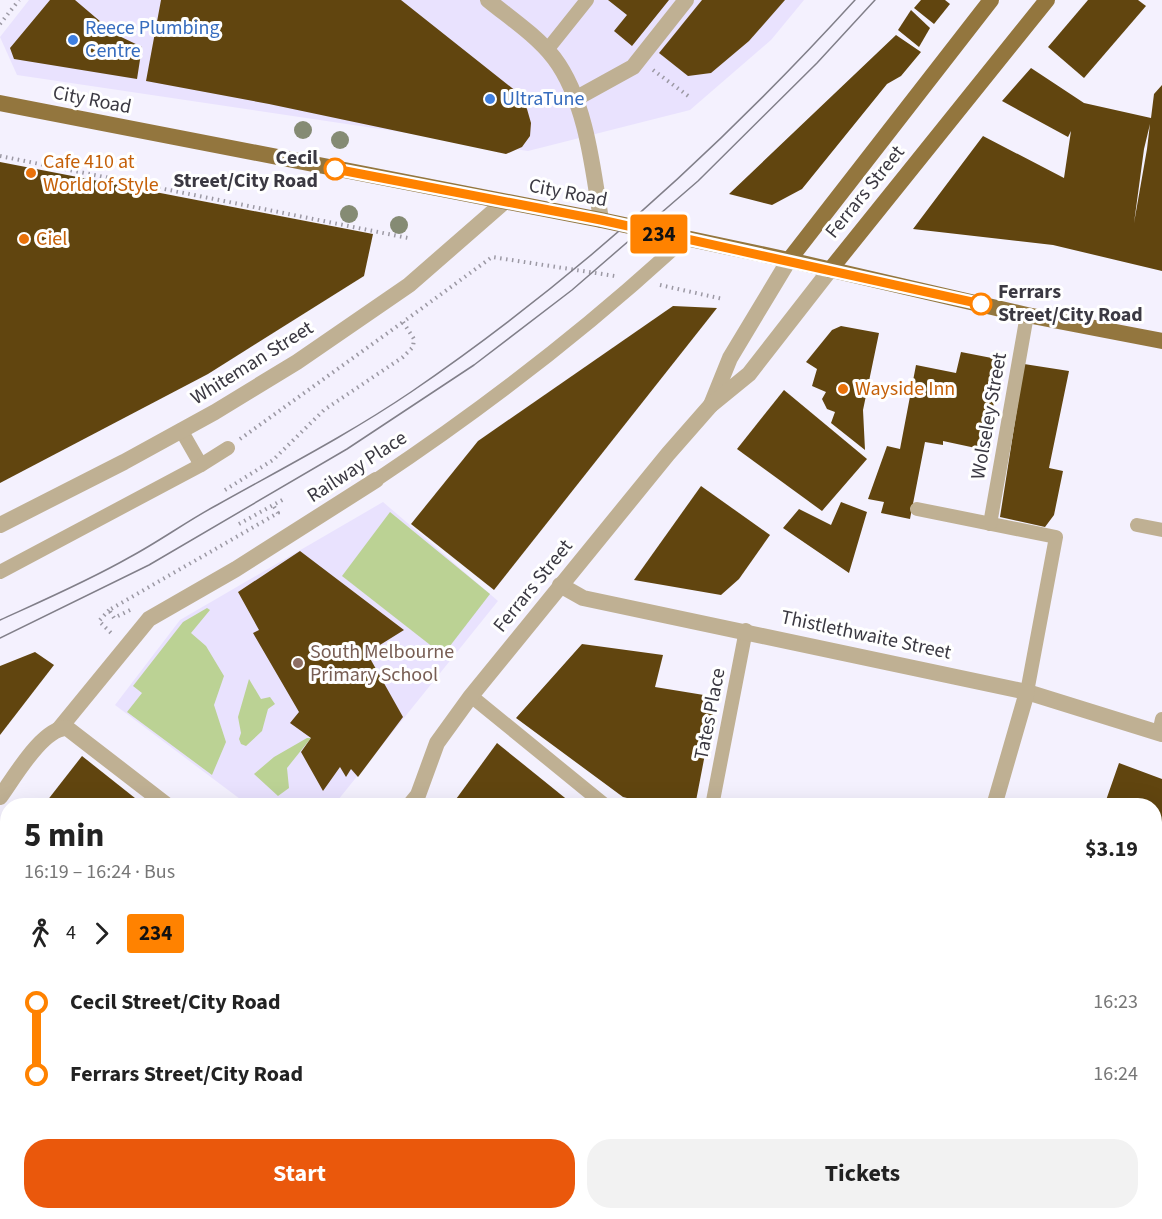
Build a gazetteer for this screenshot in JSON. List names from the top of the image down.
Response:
{
  "streets": {
    "main road": ["City Road", "Ferrars Street"],
    "street": ["Whiteman Street", "Railway Place", "Thistlethwaite Street"],
    "lane": ["Wolseley Street", "Tates Place"]
  },
  "crossings": [
    ["City Road", "Ferrars Street"],
    ["City Road", "Whiteman Street"],
    ["City Road", "Wolseley Street"],
    ["City Road", "Railway Place"],
    ["Ferrars Street", "Thistlethwaite Street"],
    ["Thistlethwaite Street", "Tates Place"]
  ],
  "places": [
    "Reece Plumbing Centre",
    "UltraTune",
    "Cecil Street/City Road",
    "Cafe 410 at World of Style",
    "Ciel",
    "Ferrars Street/City Road",
    "Wayside Inn",
    "South Melbourne Primary School"
  ],
  "lines": ["bus line 234"],
  "page": {
    "on_map": "234",
    "heading": ["5 min", "16:19 – 16:24 · Bus", "$3.19"],
    "legs": ["4", "234"],
    "list": [
      {
        "name": "Cecil Street/City Road",
        "value": "16:23"
      },
      {
        "name": "Ferrars Street/City Road",
        "value": "16:24"
      }
    ],
    "buttons": ["Start", "Tickets"]
  }
}
